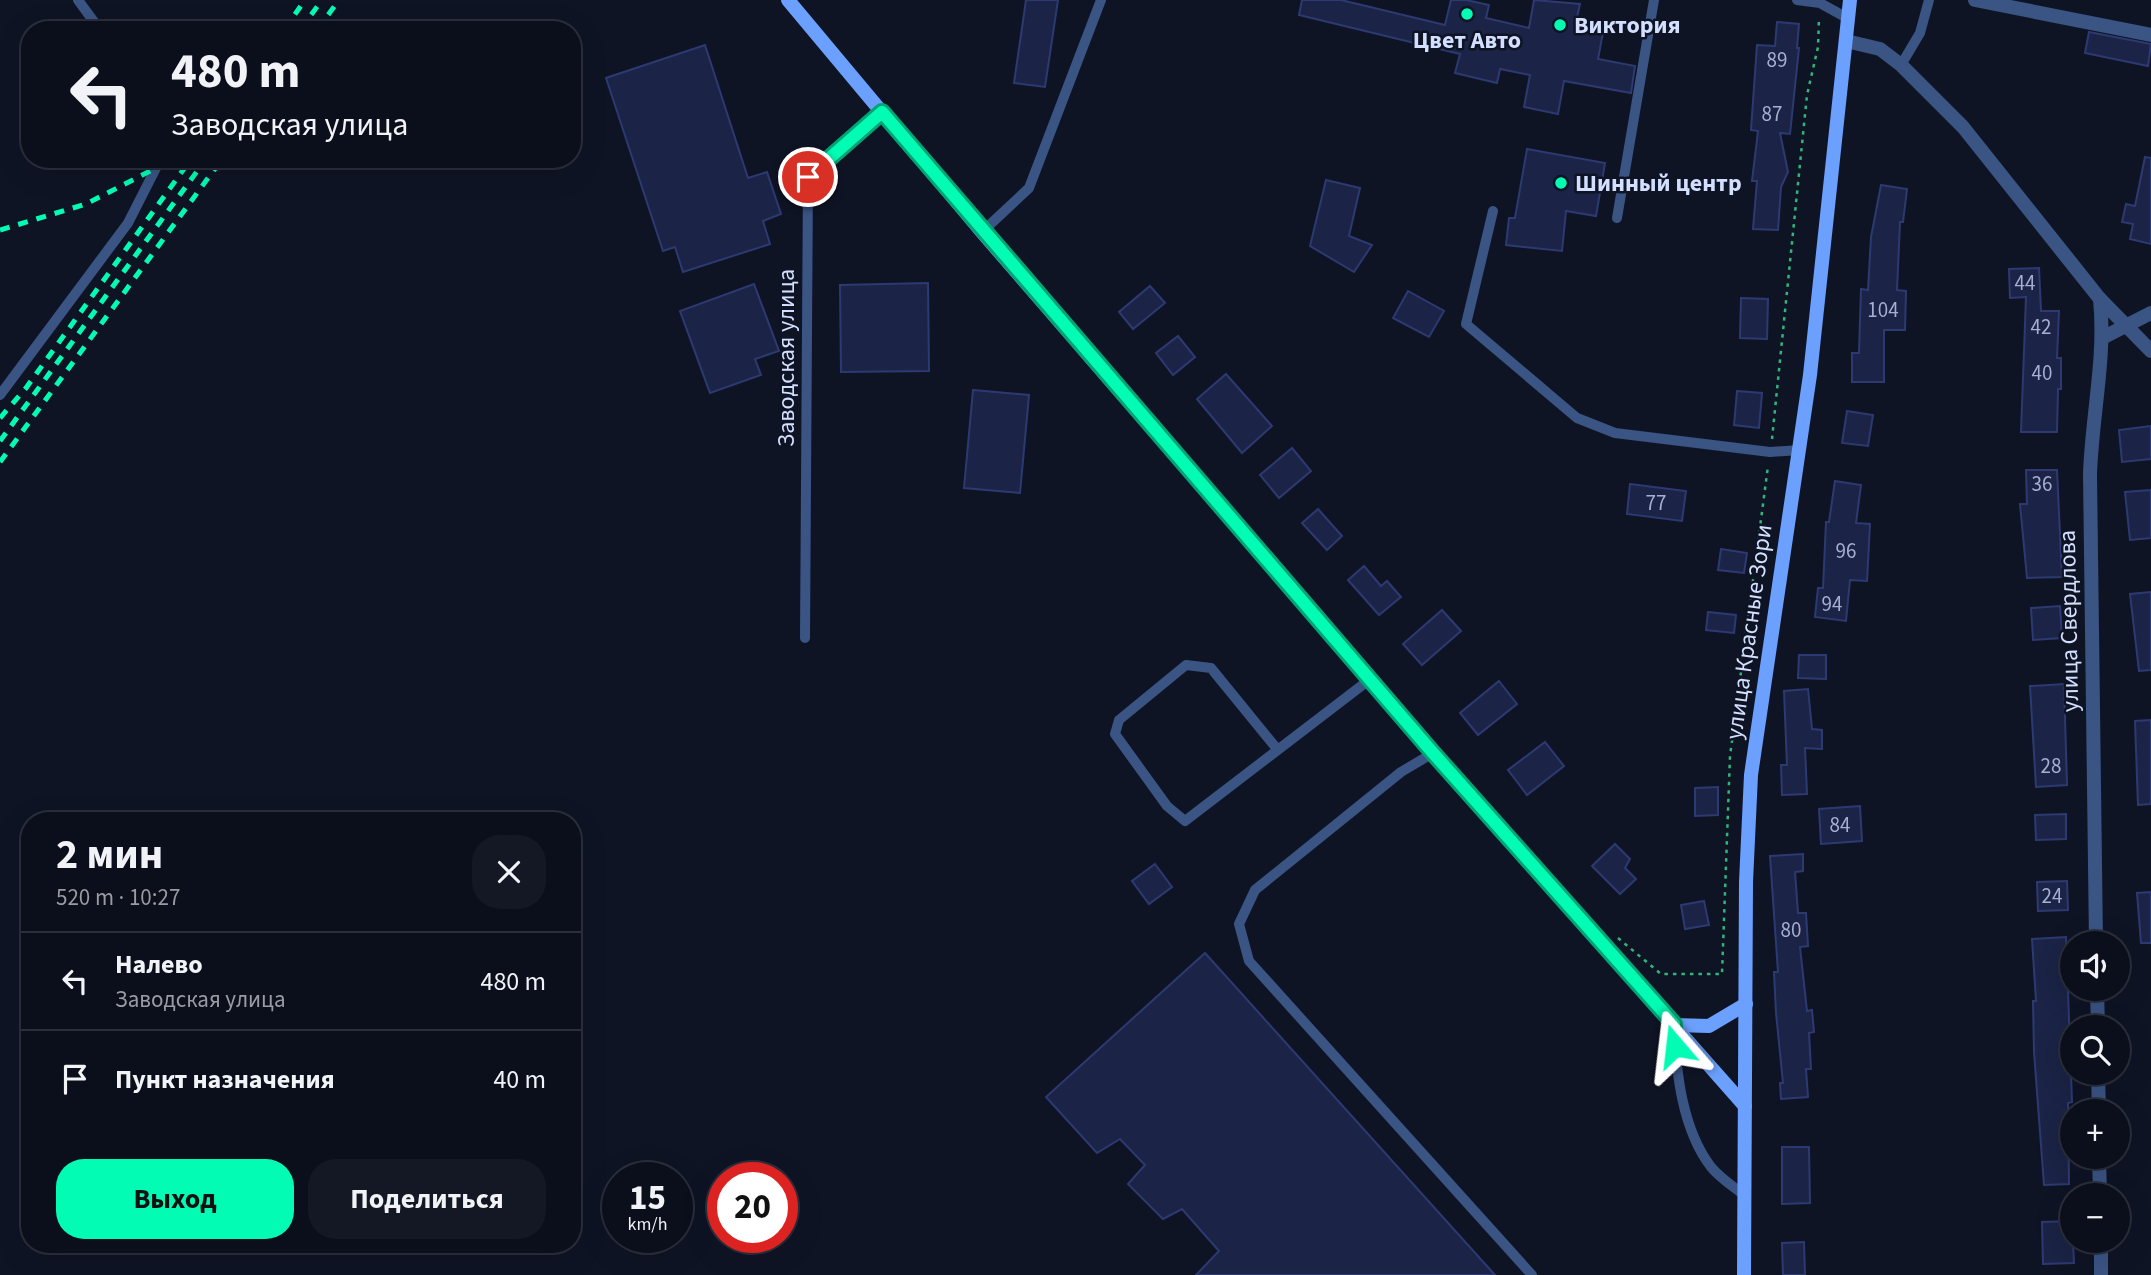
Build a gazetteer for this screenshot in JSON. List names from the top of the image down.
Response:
{
  "streets": {
    "street": ["улица Свердлова", "улица Красные Зори"],
    "lane": ["Заводская улица"]
  },
  "places": ["Цвет Авто", "Виктория", "Шинный центр"],
  "house_numbers": [
    "89",
    "87",
    "44",
    "104",
    "42",
    "40",
    "36",
    "77",
    "96",
    "94",
    "28",
    "84",
    "24",
    "80"
  ],
  "page": {
    "turn": ["480 m", "Заводская улица"],
    "heading": ["2 мин", "520 m · 10:27"],
    "map_buttons": ["+", "−"],
    "list": [
      {
        "name": "Налево",
        "note": "Заводская улица",
        "value": "480 m"
      },
      {
        "name": "Пункт назначения",
        "value": "40 m"
      }
    ],
    "buttons": ["Выход", "Поделиться"],
    "speed": "15 km/h",
    "limit": "20"
  }
}
